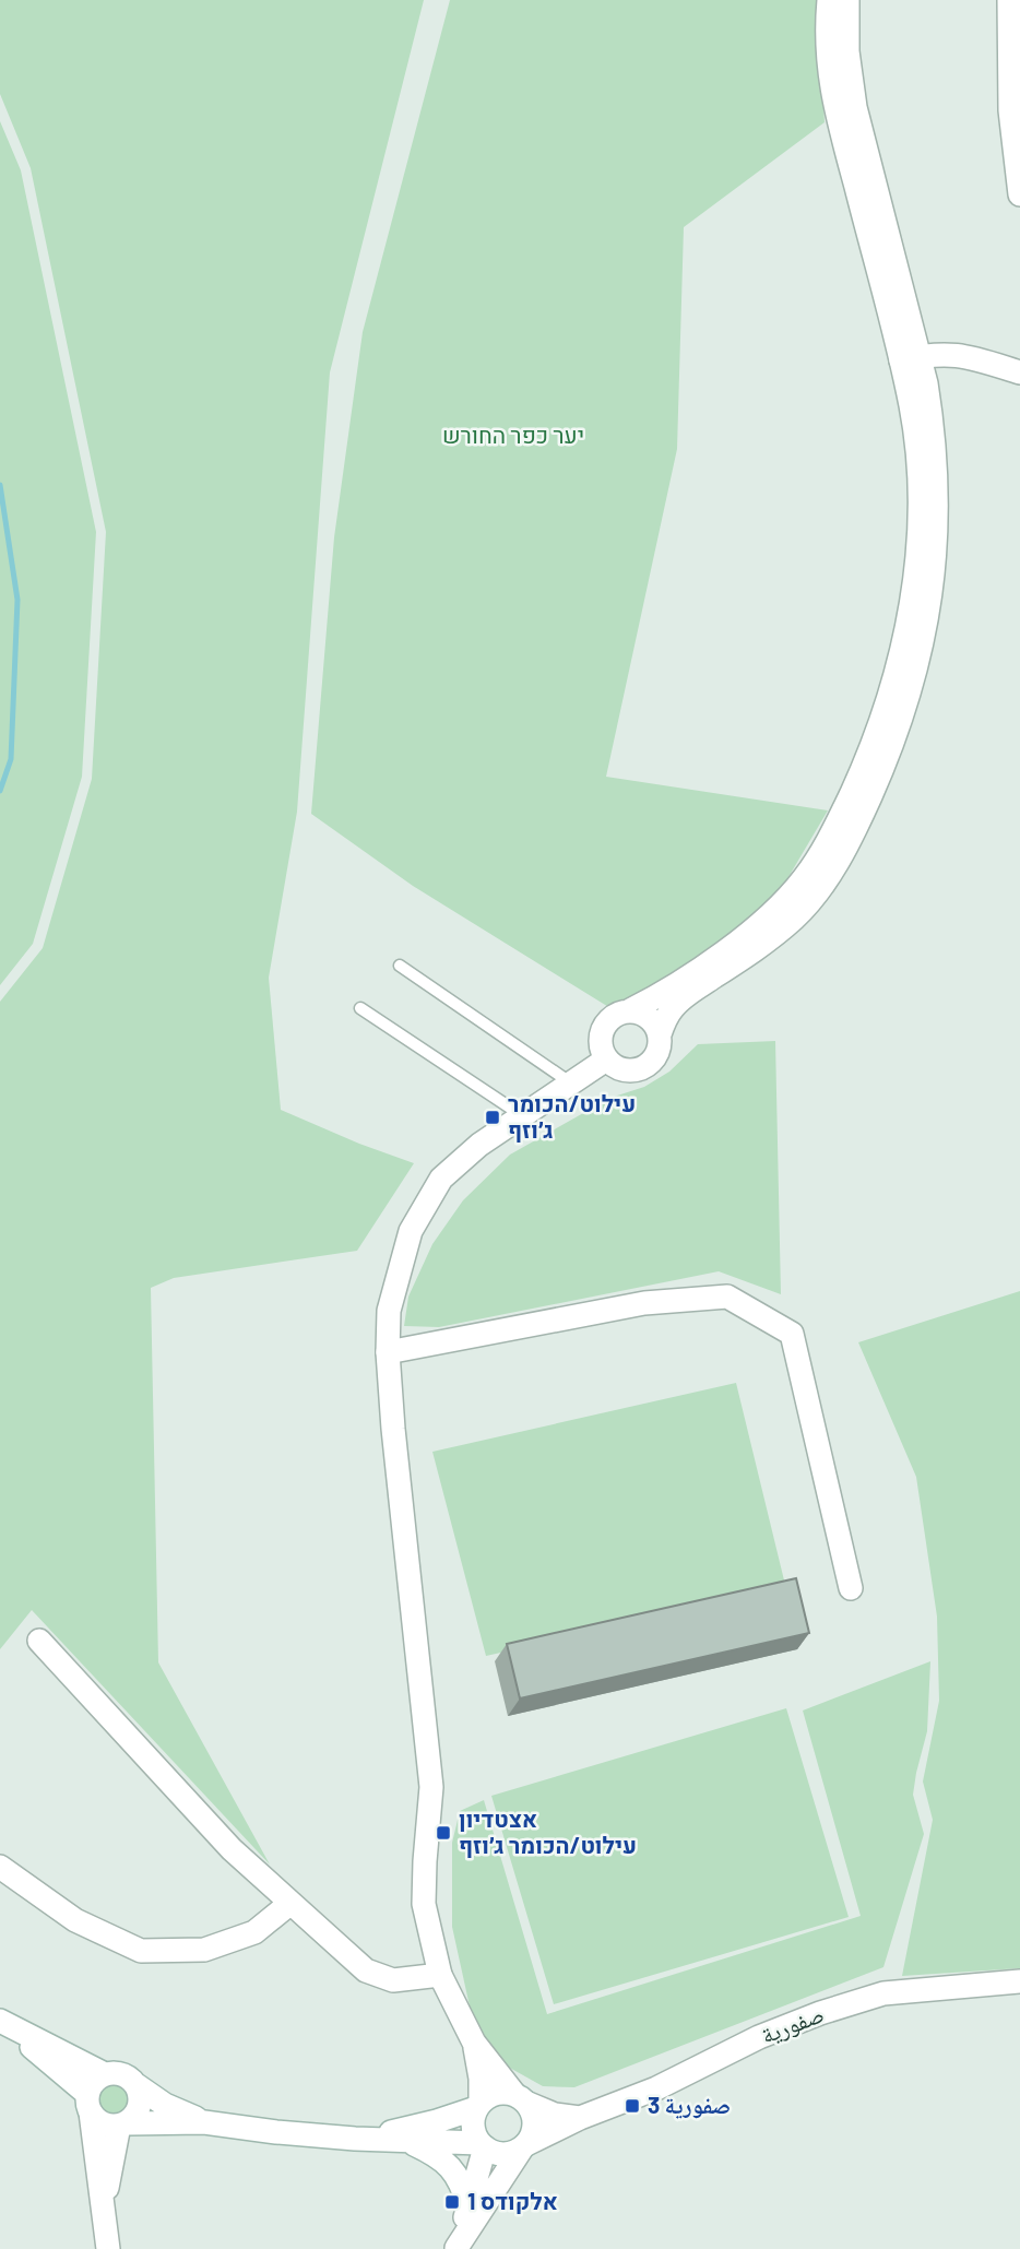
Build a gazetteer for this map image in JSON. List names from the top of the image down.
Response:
{
  "streets": {
    "street": ["صفورية"]
  },
  "parks": ["יער כפר החורש"],
  "places": {
    "transit": [
      "עילוט/הכומר ג׳וזף",
      "אצטדיון עילוט/הכומר ג׳וזף",
      "صفورية 3",
      "אלקודס 1"
    ]
  }
}
